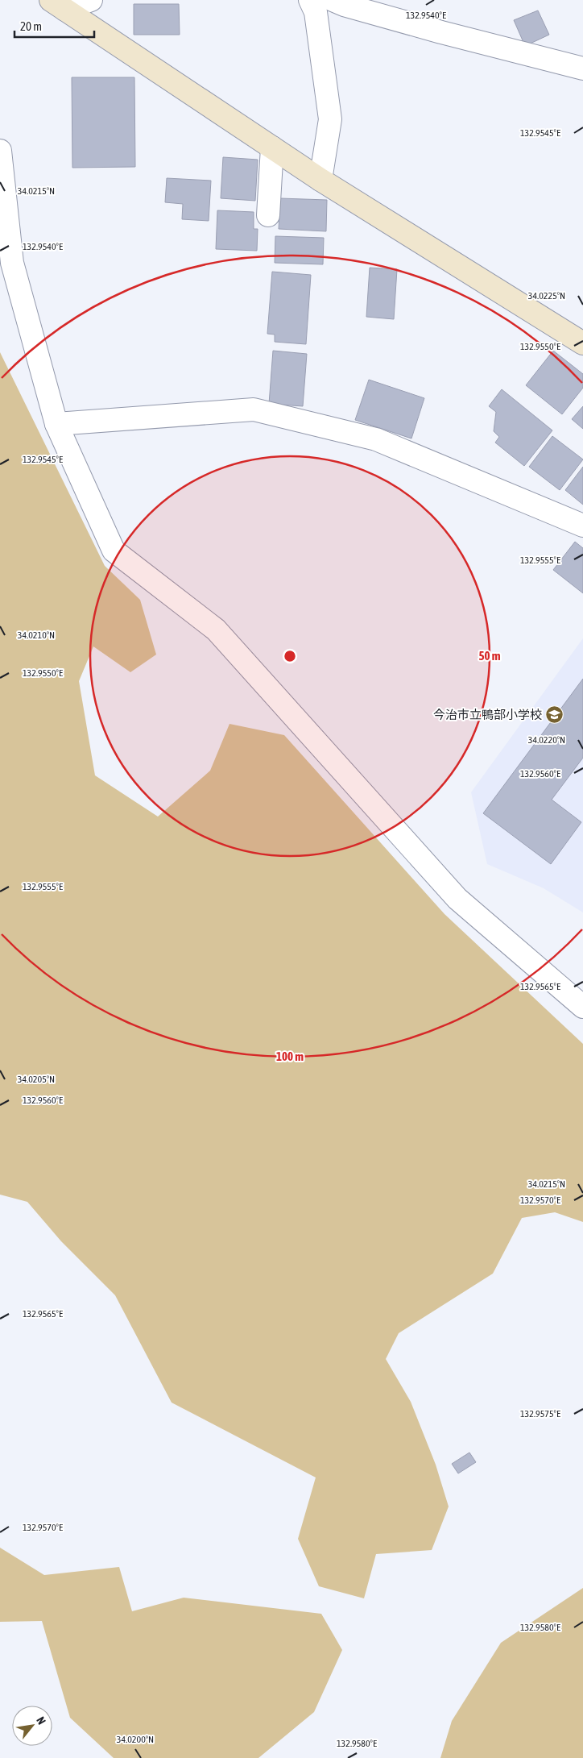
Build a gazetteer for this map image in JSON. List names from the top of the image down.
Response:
{
  "places": {
    "school or university": ["今治市立鴨部小学校"]
  },
  "scale_bar": "20 m",
  "north": "top right",
  "coordinates": [
    "132.9540°E",
    "132.9545°E",
    "34.0215°N",
    "34.0225°N",
    "132.9550°E",
    "132.9555°E",
    "34.0210°N",
    "34.0220°N",
    "132.9560°E",
    "132.9565°E",
    "34.0205°N",
    "132.9570°E",
    "132.9575°E",
    "132.9580°E",
    "34.0200°N"
  ],
  "rings": ["50 m", "100 m"]
}
